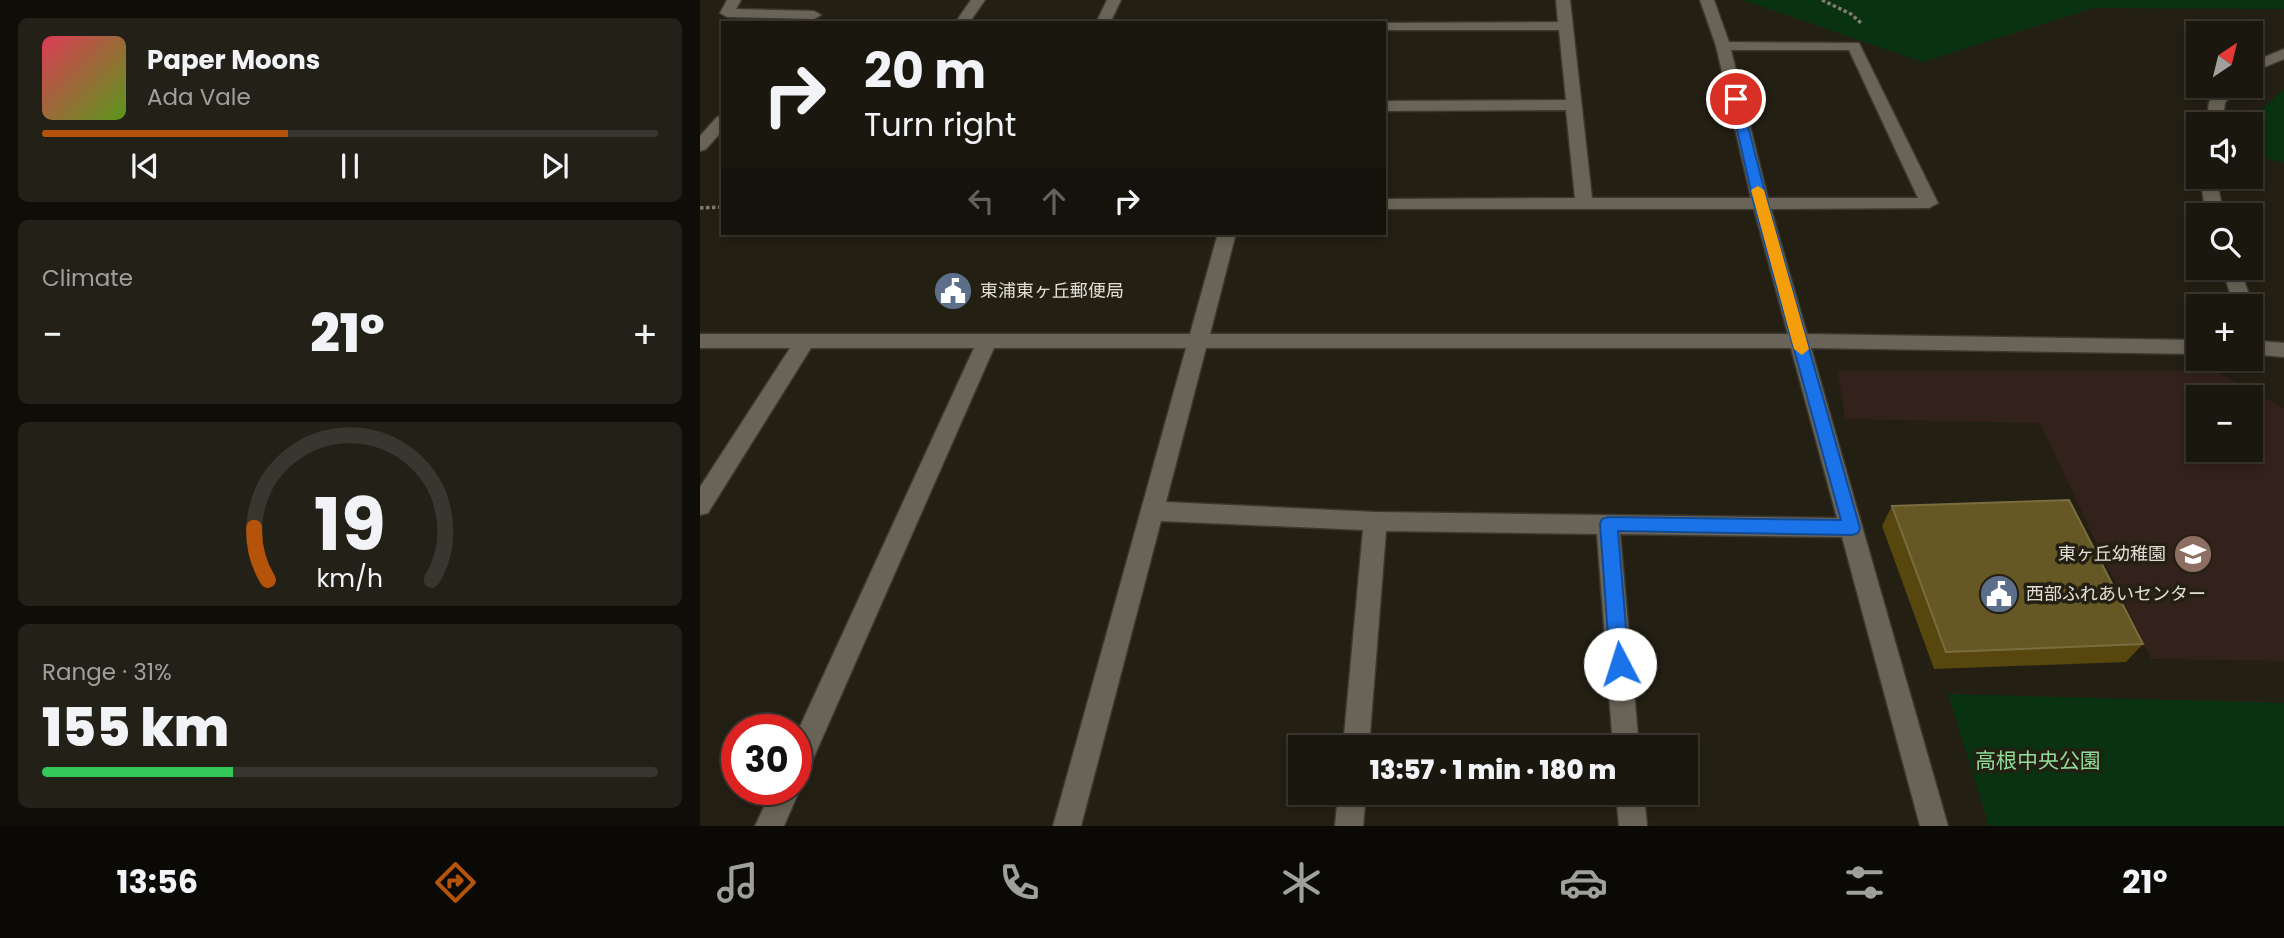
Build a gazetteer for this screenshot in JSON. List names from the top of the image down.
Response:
{
  "parks": ["高根中央公園"],
  "places": {
    "public building": ["東浦東ヶ丘郵便局", "西部ふれあいセンター"],
    "school or university": ["東ヶ丘幼稚園"]
  },
  "north": "top right",
  "page": {
    "map_buttons": ["+", "−"],
    "turn": ["20 m", "Turn right"],
    "song": ["Paper Moons", "Ada Vale"],
    "tile": [
      "Climate",
      ["Range · 31%", "155 km"]
    ],
    "heat": ["−", "21°", "+"],
    "limit": "30",
    "trip": "13:57 · 1 min · 180 m",
    "tabs": ["13:56", "21°"],
    "gauge": ["19", "km/h"]
  }
}
